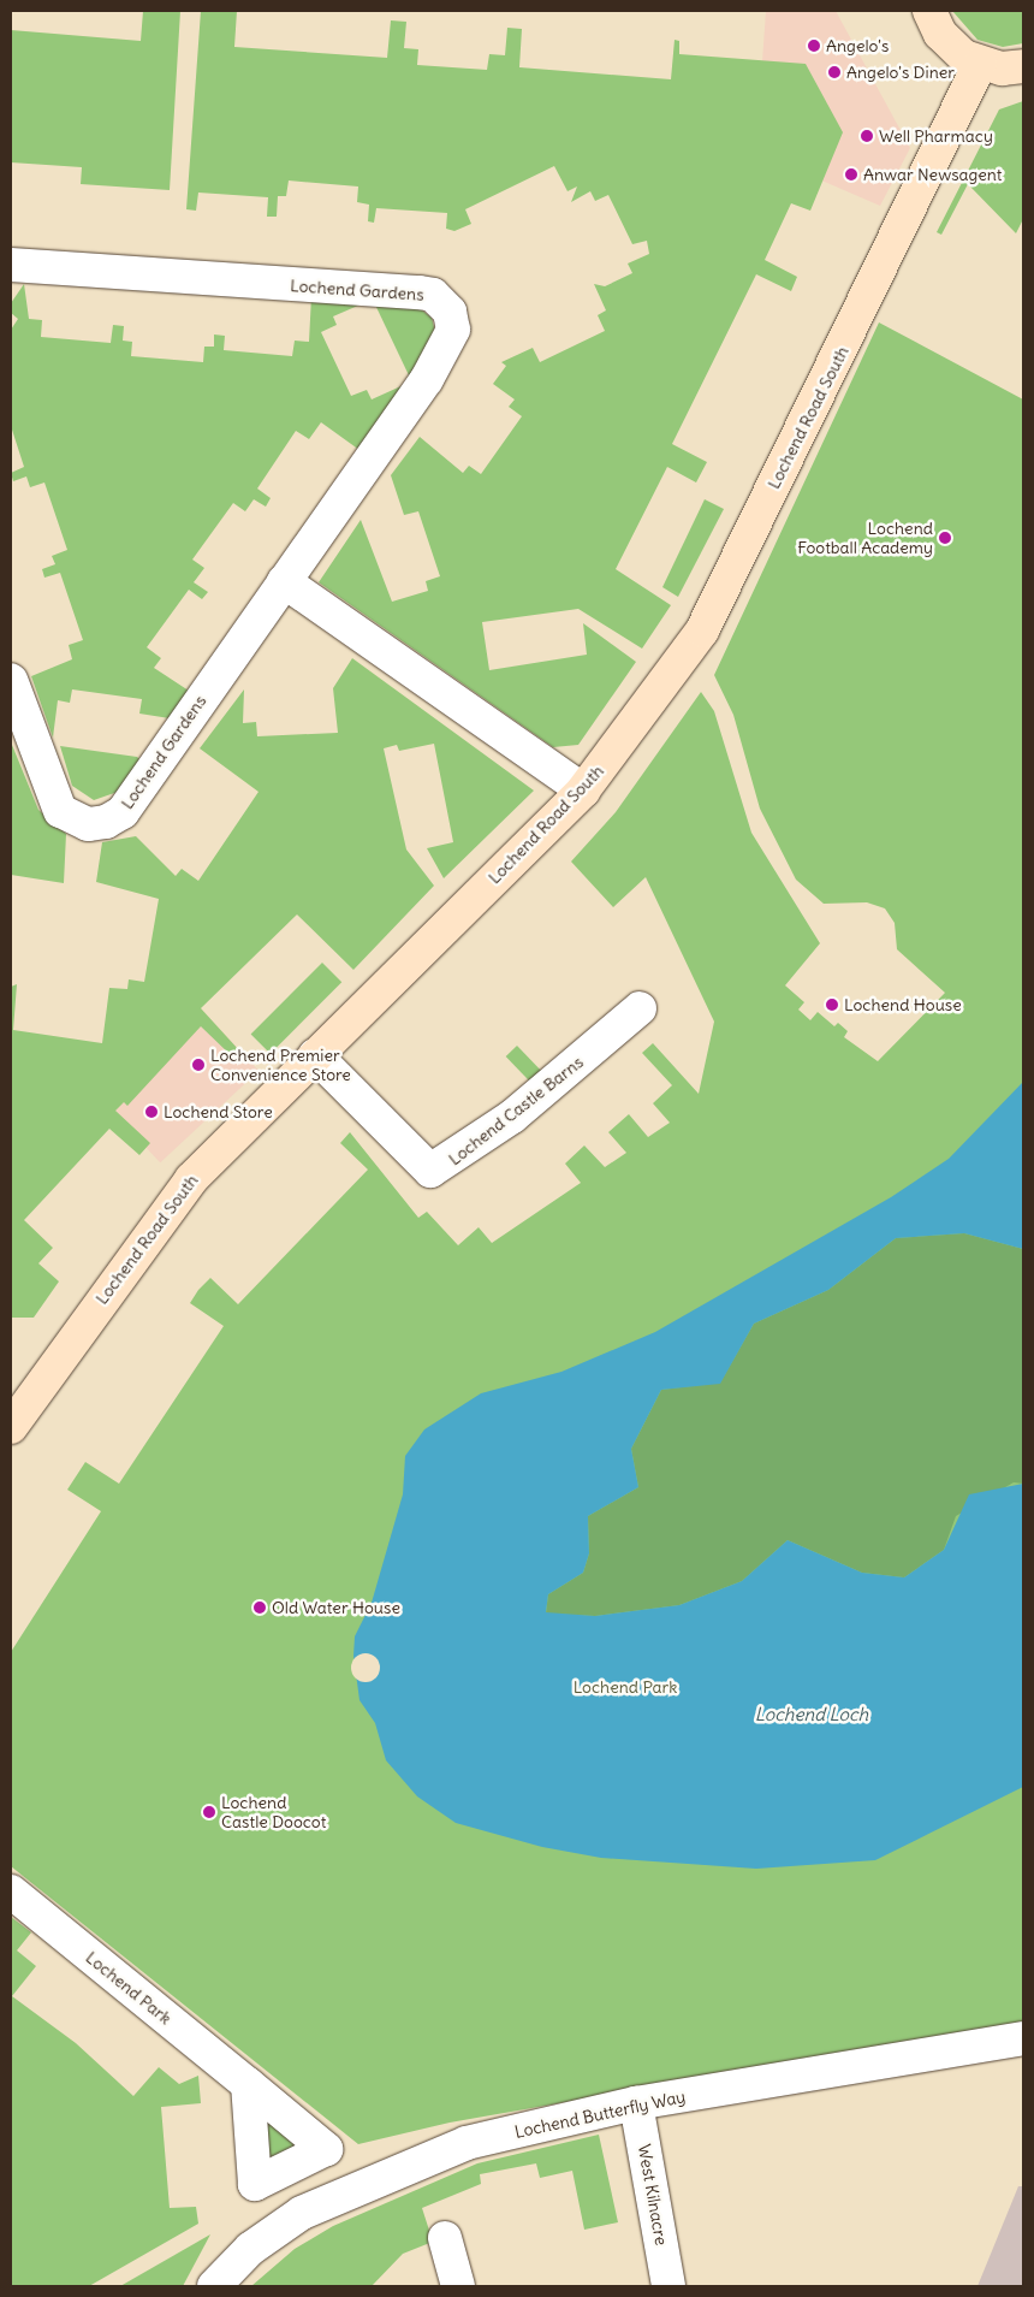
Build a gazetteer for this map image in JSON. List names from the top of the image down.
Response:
{
  "streets": {
    "street": [
      "Lochend Gardens",
      "Lochend Road South",
      "Lochend Castle Barns",
      "Lochend Park",
      "Lochend Butterfly Way",
      "West Kilnacre"
    ]
  },
  "crossings": [
    ["Lochend Road South", "Lochend Castle Barns"],
    ["Lochend Butterfly Way", "West Kilnacre"]
  ],
  "water": ["Lochend Loch"],
  "parks": ["Lochend Park"],
  "places": [
    "Angelo's",
    "Angelo's Diner",
    "Well Pharmacy",
    "Anwar Newsagent",
    "Lochend Football Academy",
    "Lochend House",
    "Lochend Premier Convenience Store",
    "Lochend Store",
    "Old Water House",
    "Lochend Castle Doocot"
  ]
}
